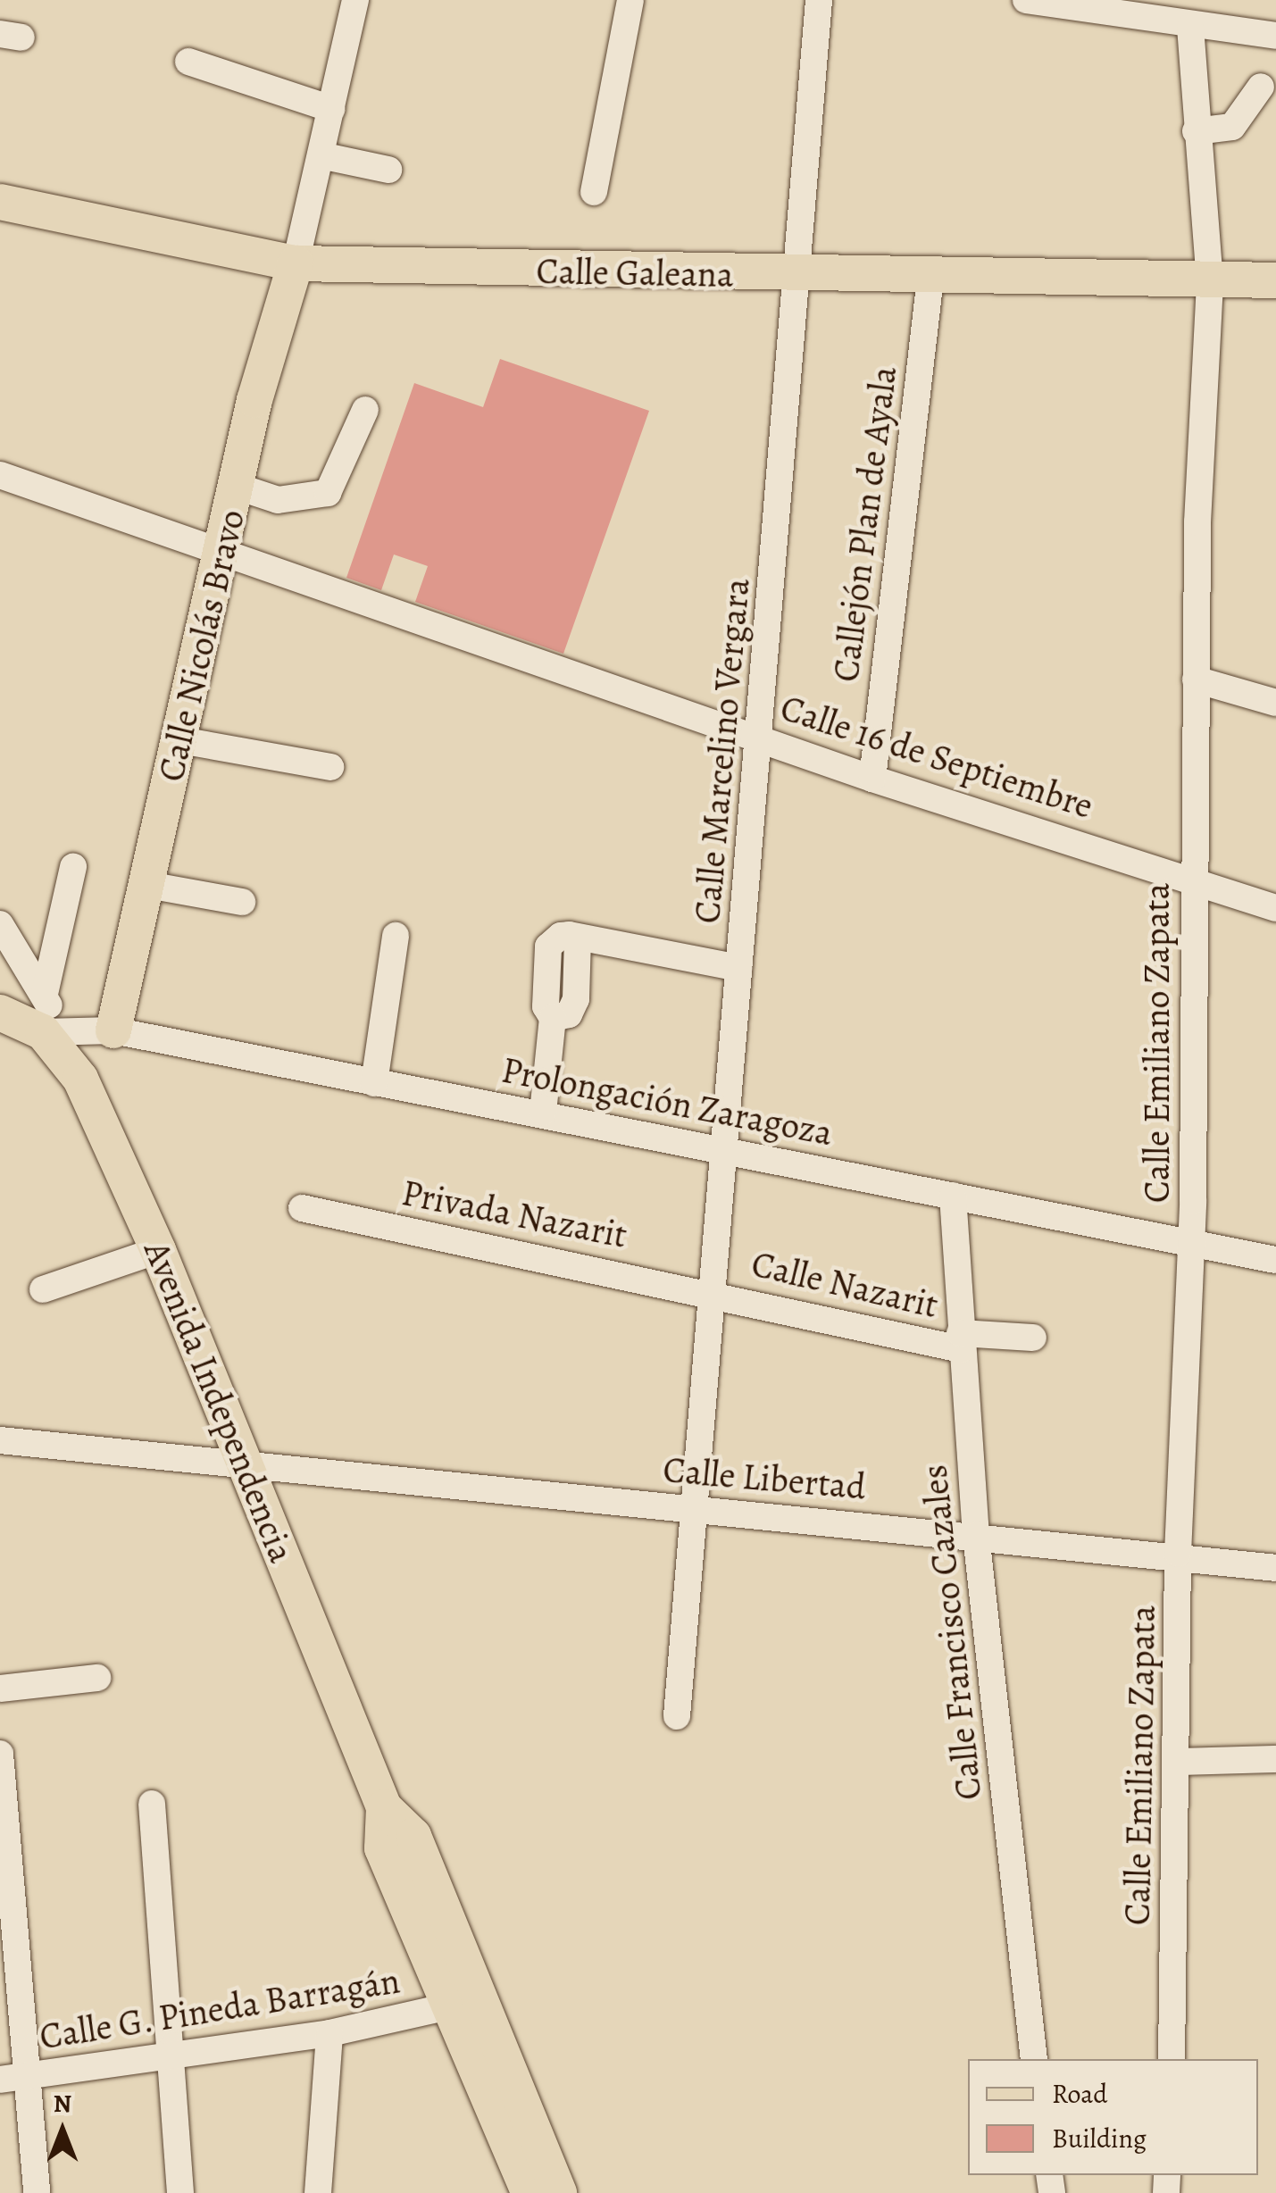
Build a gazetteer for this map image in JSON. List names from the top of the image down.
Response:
{
  "streets": {
    "main road": ["Calle Galeana", "Calle Nicolás Bravo", "Avenida Independencia"],
    "street": [
      "Callejón Plan de Ayala",
      "Calle Marcelino Vergara",
      "Calle 16 de Septiembre",
      "Calle Emiliano Zapata",
      "Prolongación Zaragoza",
      "Privada Nazarit",
      "Calle Nazarit",
      "Calle Libertad",
      "Calle Francisco Cazales",
      "Calle G. Pineda Barragán"
    ]
  },
  "crossings": [
    ["Calle Galeana", "Callejón Plan de Ayala"],
    ["Calle Galeana", "Calle Nicolás Bravo"],
    ["Calle Galeana", "Calle Marcelino Vergara"],
    ["Calle Galeana", "Calle Emiliano Zapata"],
    ["Callejón Plan de Ayala", "Calle 16 de Septiembre"],
    ["Calle Nicolás Bravo", "Calle 16 de Septiembre"],
    ["Calle Nicolás Bravo", "Prolongación Zaragoza"],
    ["Calle Marcelino Vergara", "Calle 16 de Septiembre"],
    ["Calle Marcelino Vergara", "Prolongación Zaragoza"],
    ["Calle Marcelino Vergara", "Privada Nazarit"],
    ["Calle Marcelino Vergara", "Calle Nazarit"],
    ["Calle Marcelino Vergara", "Calle Libertad"],
    ["Calle 16 de Septiembre", "Calle Emiliano Zapata"],
    ["Calle Emiliano Zapata", "Prolongación Zaragoza"],
    ["Calle Emiliano Zapata", "Calle Libertad"],
    ["Prolongación Zaragoza", "Avenida Independencia"],
    ["Prolongación Zaragoza", "Calle Francisco Cazales"],
    ["Privada Nazarit", "Calle Nazarit"],
    ["Calle Nazarit", "Calle Francisco Cazales"],
    ["Avenida Independencia", "Calle Libertad"],
    ["Avenida Independencia", "Calle G. Pineda Barragán"],
    ["Calle Libertad", "Calle Francisco Cazales"]
  ],
  "legend": ["Road", "Building"],
  "north": "top"
}
